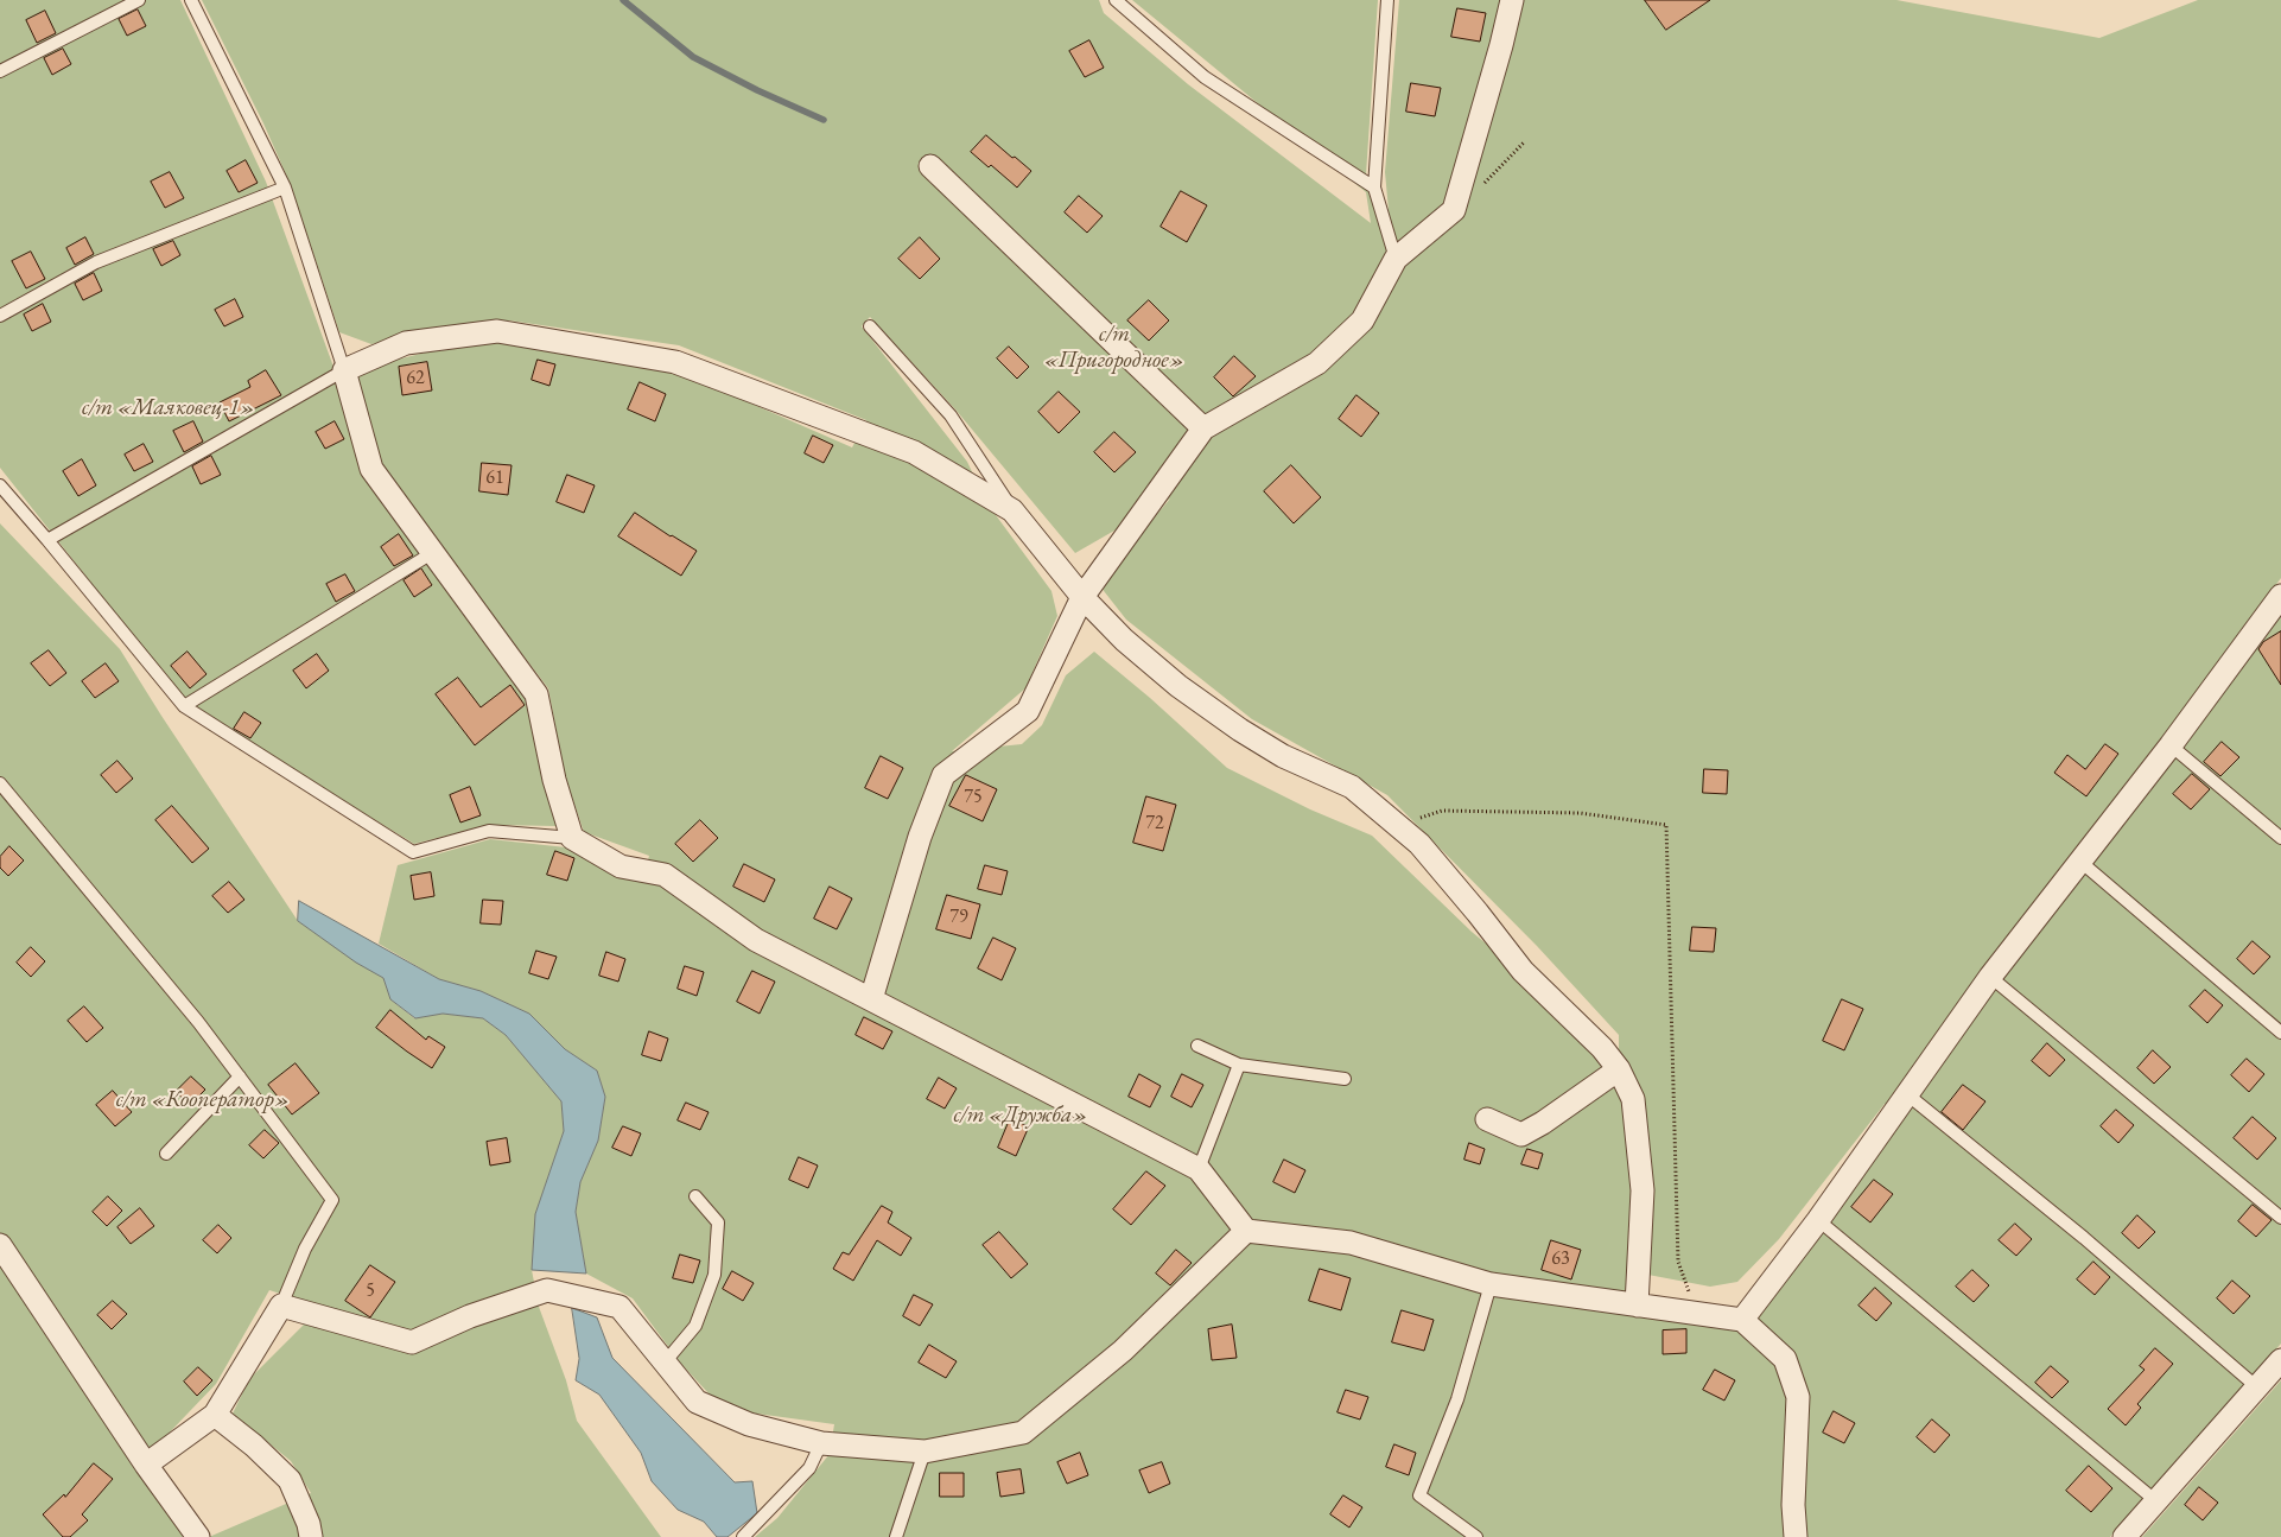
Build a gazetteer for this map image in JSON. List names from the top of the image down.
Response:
{
  "parks": [
    "с/т «Пригородное»",
    "с/т «Маяковец-1»",
    "с/т «Кооператор»",
    "с/т «Дружба»"
  ],
  "house_numbers": [
    "62",
    "61",
    "75",
    "72",
    "79",
    "63",
    "5"
  ]
}
